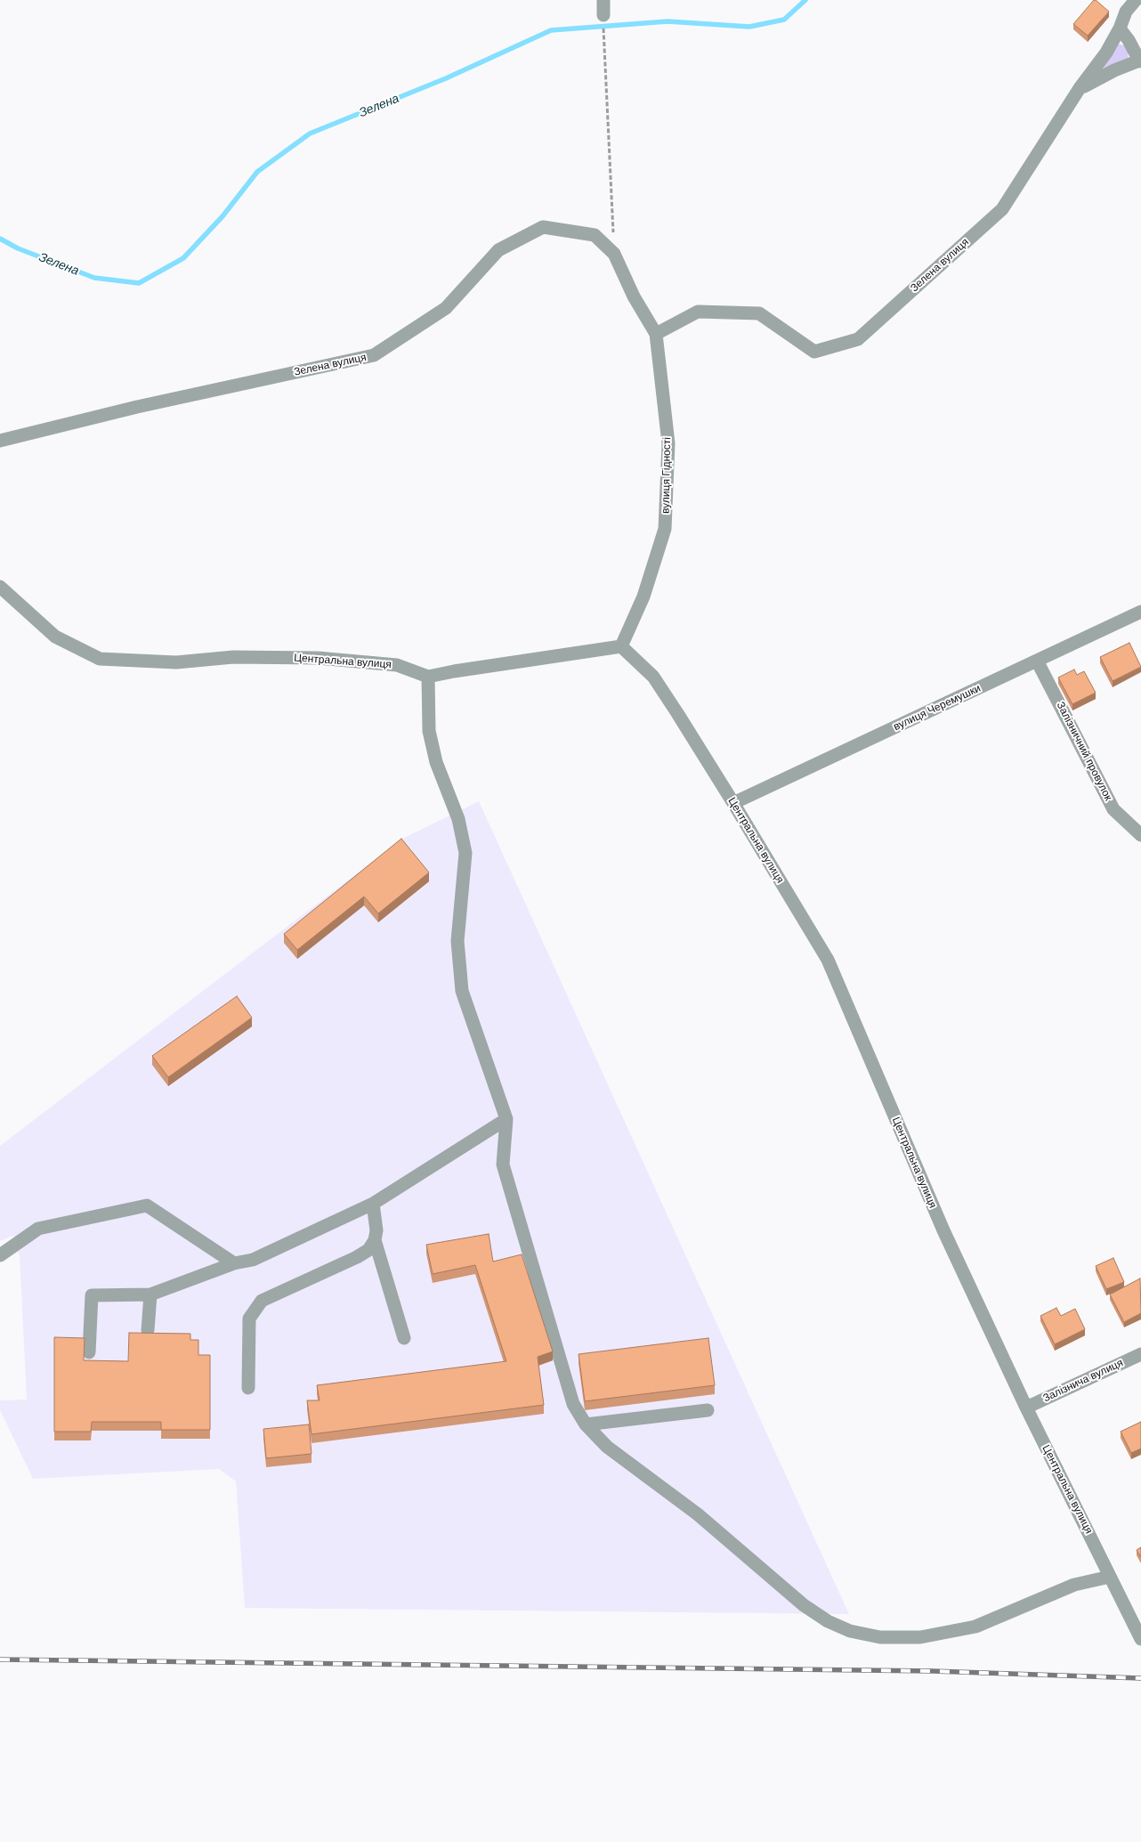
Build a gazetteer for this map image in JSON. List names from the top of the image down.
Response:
{
  "streets": {
    "street": [
      "Зелена вулиця",
      "вулиця Гідності",
      "Центральна вулиця",
      "вулиця Черемушки",
      "Залізничний провулок",
      "Залізнича вулиця"
    ]
  },
  "crossings": [
    ["Зелена вулиця", "вулиця Гідності"],
    ["вулиця Гідності", "Центральна вулиця"],
    ["Центральна вулиця", "вулиця Черемушки"],
    ["Центральна вулиця", "Залізнича вулиця"],
    ["вулиця Черемушки", "Залізничний провулок"]
  ],
  "water": ["Зелена"]
}
